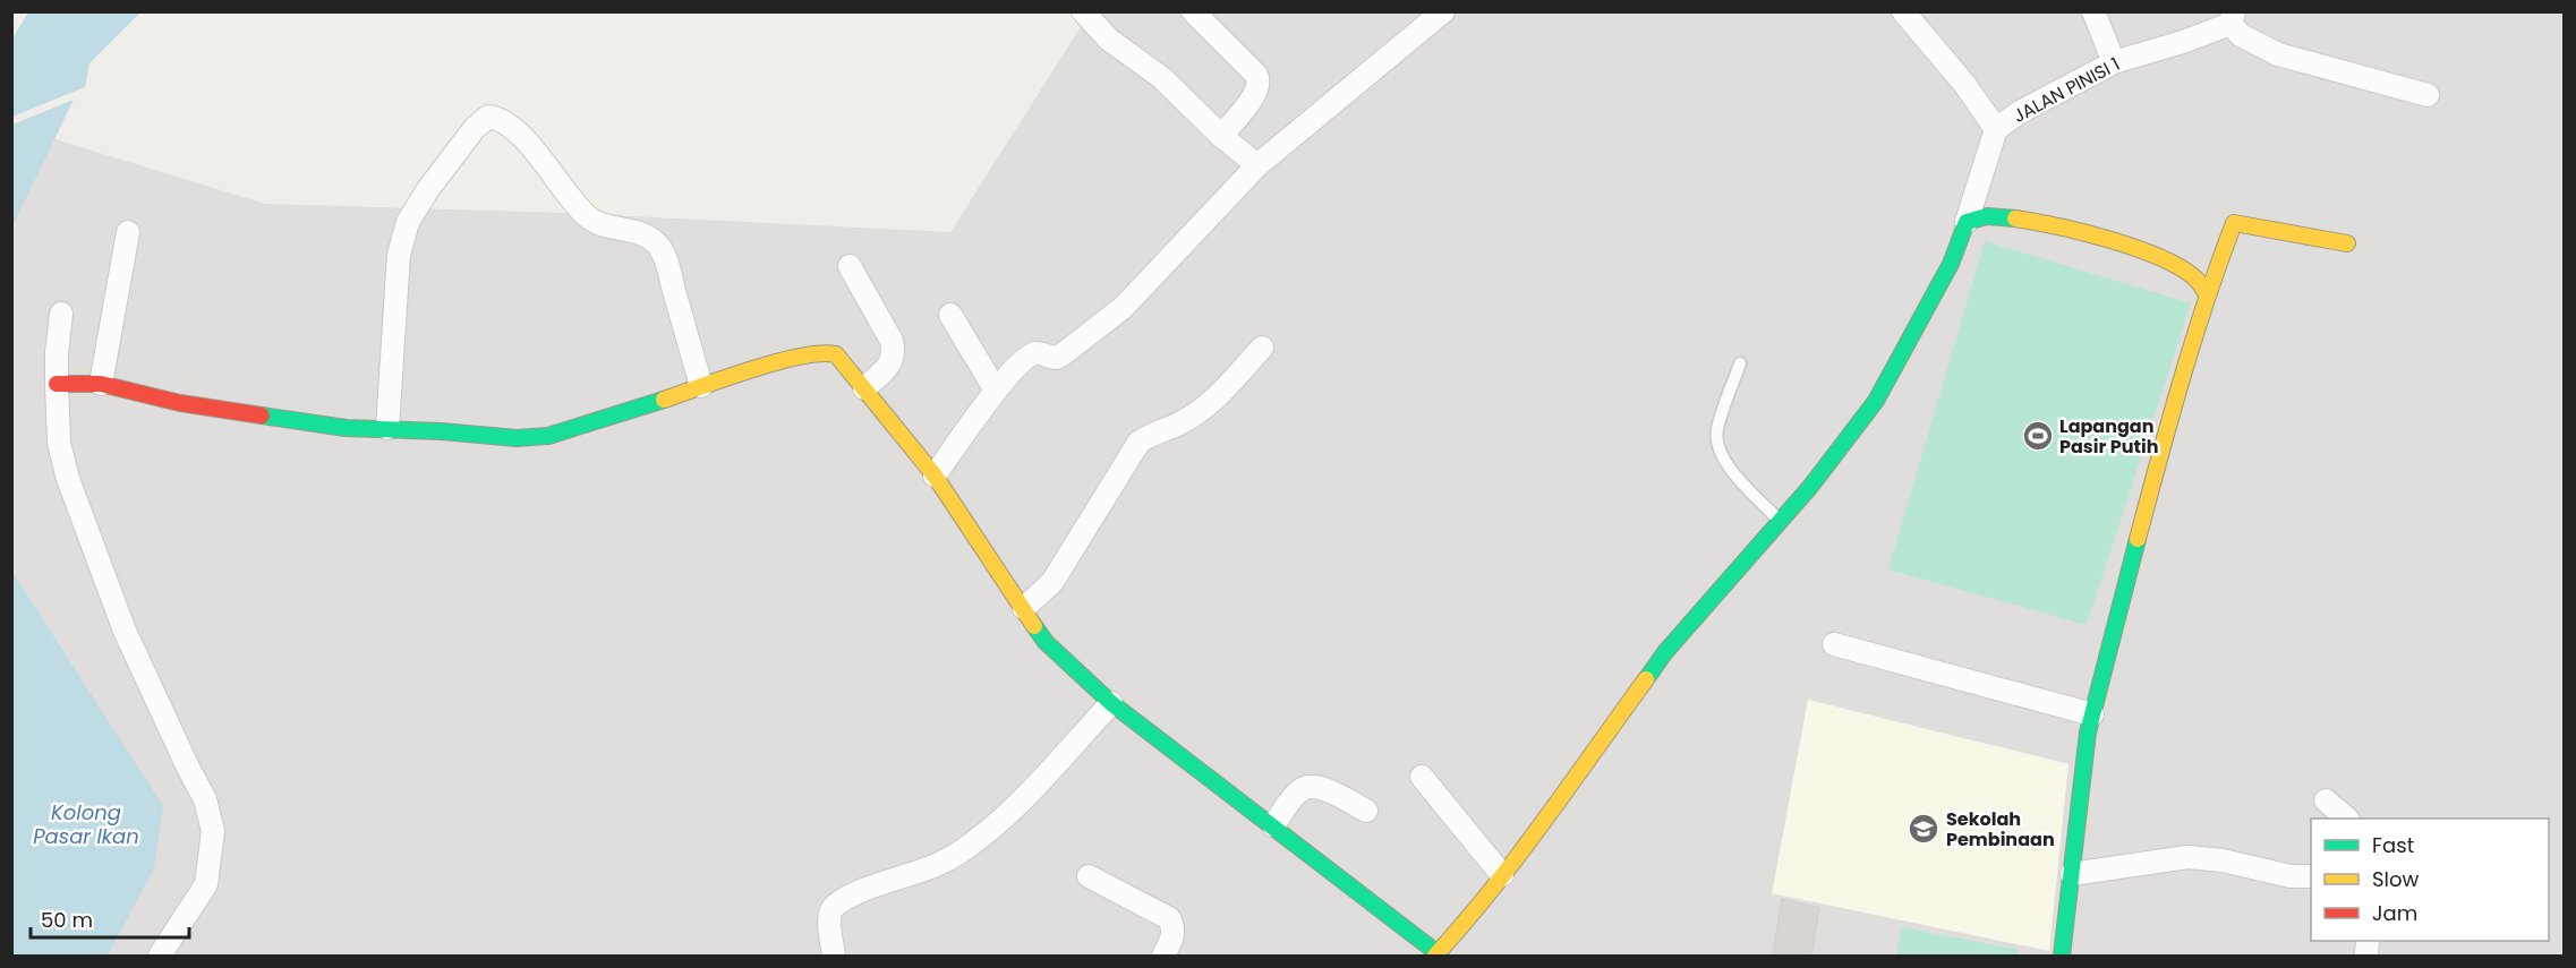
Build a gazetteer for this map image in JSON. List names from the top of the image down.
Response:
{
  "streets": {
    "street": ["JALAN PINISI 1"]
  },
  "water": ["Kolong Pasar Ikan"],
  "places": {
    "sports": ["Lapangan Pasir Putih"],
    "school or university": ["Sekolah Pembinaan"]
  },
  "legend": ["Fast", "Slow", "Jam"],
  "scale_bar": "50 m"
}
